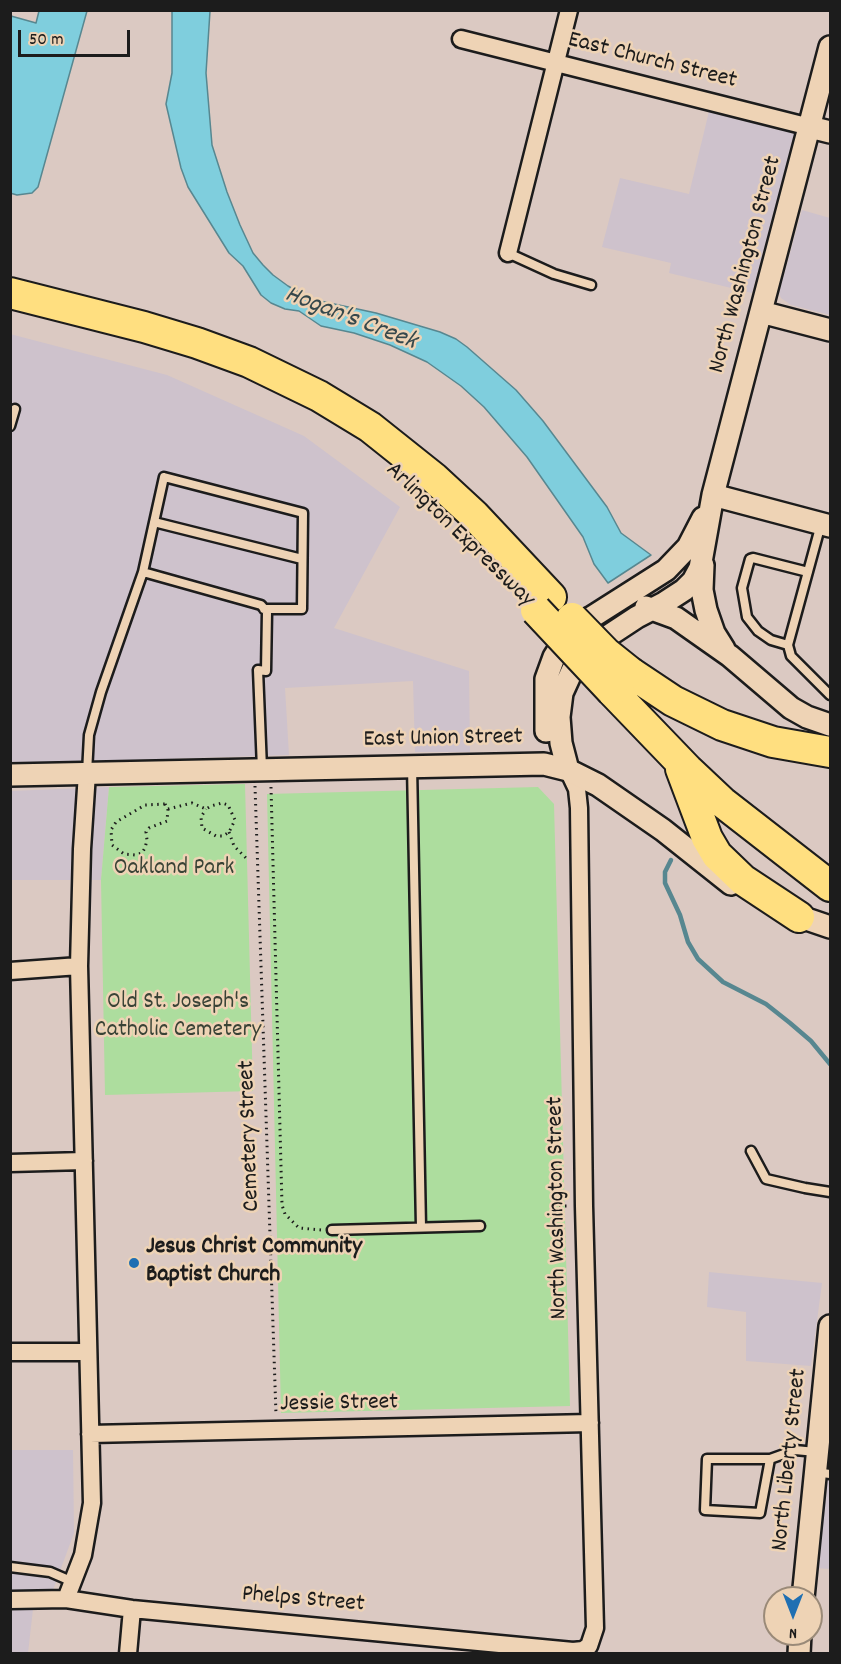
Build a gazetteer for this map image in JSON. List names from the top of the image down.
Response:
{
  "streets": {
    "highway": ["Arlington Expressway"],
    "street": [
      "East Church Street",
      "North Washington Street",
      "East Union Street",
      "Jessie Street",
      "North Liberty Street",
      "Phelps Street"
    ],
    "path": ["Cemetery Street"]
  },
  "crossings": [
    ["East Church Street", "North Washington Street"],
    ["North Washington Street", "East Union Street"],
    ["North Washington Street", "Jessie Street"],
    ["North Washington Street", "Phelps Street"],
    ["East Union Street", "Cemetery Street"],
    ["Cemetery Street", "Jessie Street"]
  ],
  "water": ["Hogan's Creek"],
  "parks": ["Oakland Park", "Old St. Joseph's Catholic Cemetery"],
  "places": ["Jesus Christ Community Baptist Church"],
  "scale_bar": "50 m",
  "north": "bottom"
}
